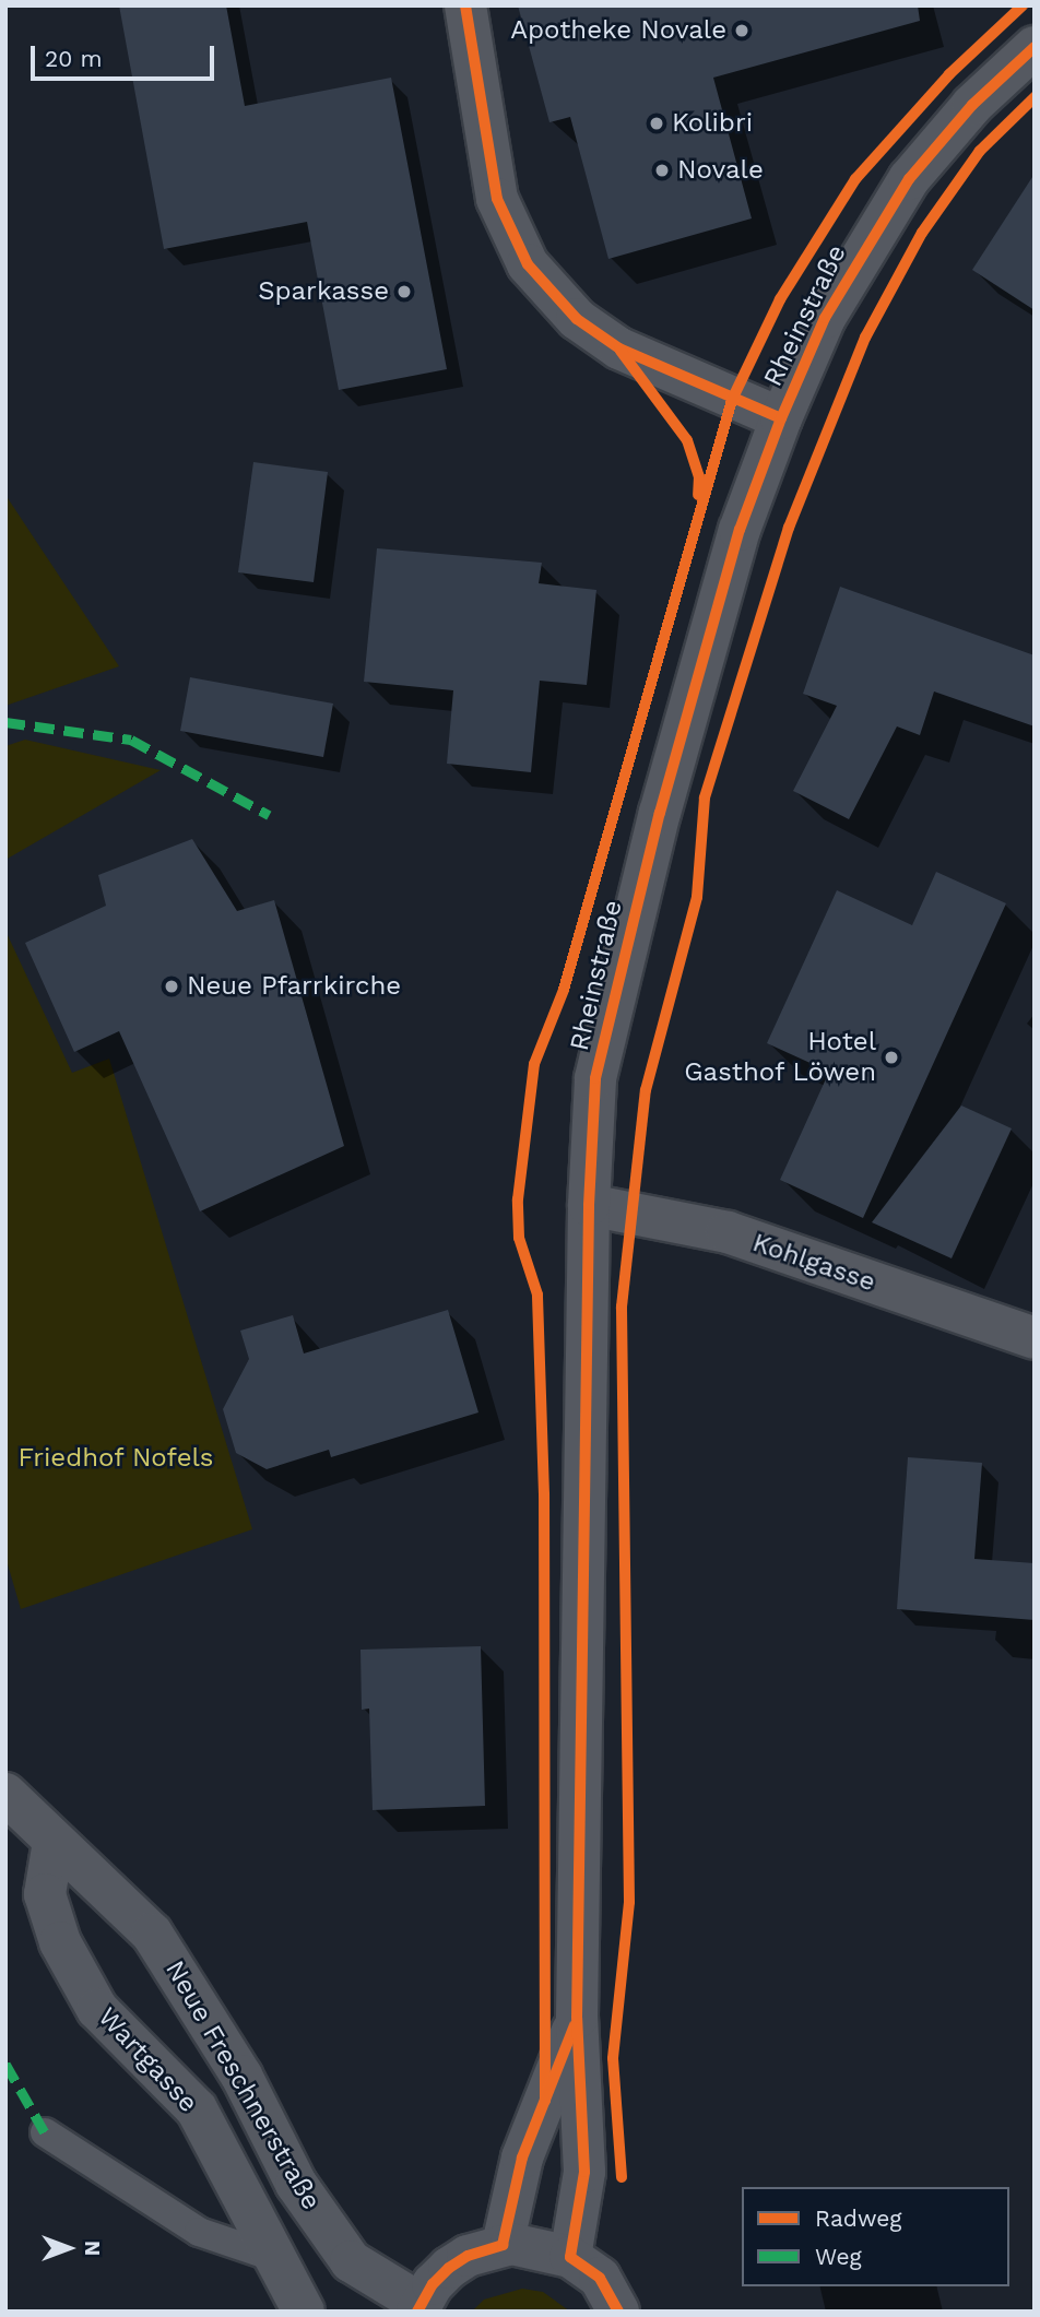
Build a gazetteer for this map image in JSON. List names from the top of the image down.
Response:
{
  "streets": {
    "main road": [
      "Rheinstraße",
      "Kohlgasse",
      "Wartgasse",
      "Neue Freschnerstraße"
    ]
  },
  "crossings": [
    ["Rheinstraße", "Kohlgasse"],
    ["Wartgasse", "Neue Freschnerstraße"]
  ],
  "parks": ["Friedhof Nofels"],
  "places": [
    "Apotheke Novale",
    "Kolibri",
    "Novale",
    "Sparkasse",
    "Neue Pfarrkirche",
    "Hotel Gasthof Löwen"
  ],
  "legend": ["Radweg", "Weg"],
  "scale_bar": "20 m",
  "north": "right"
}
